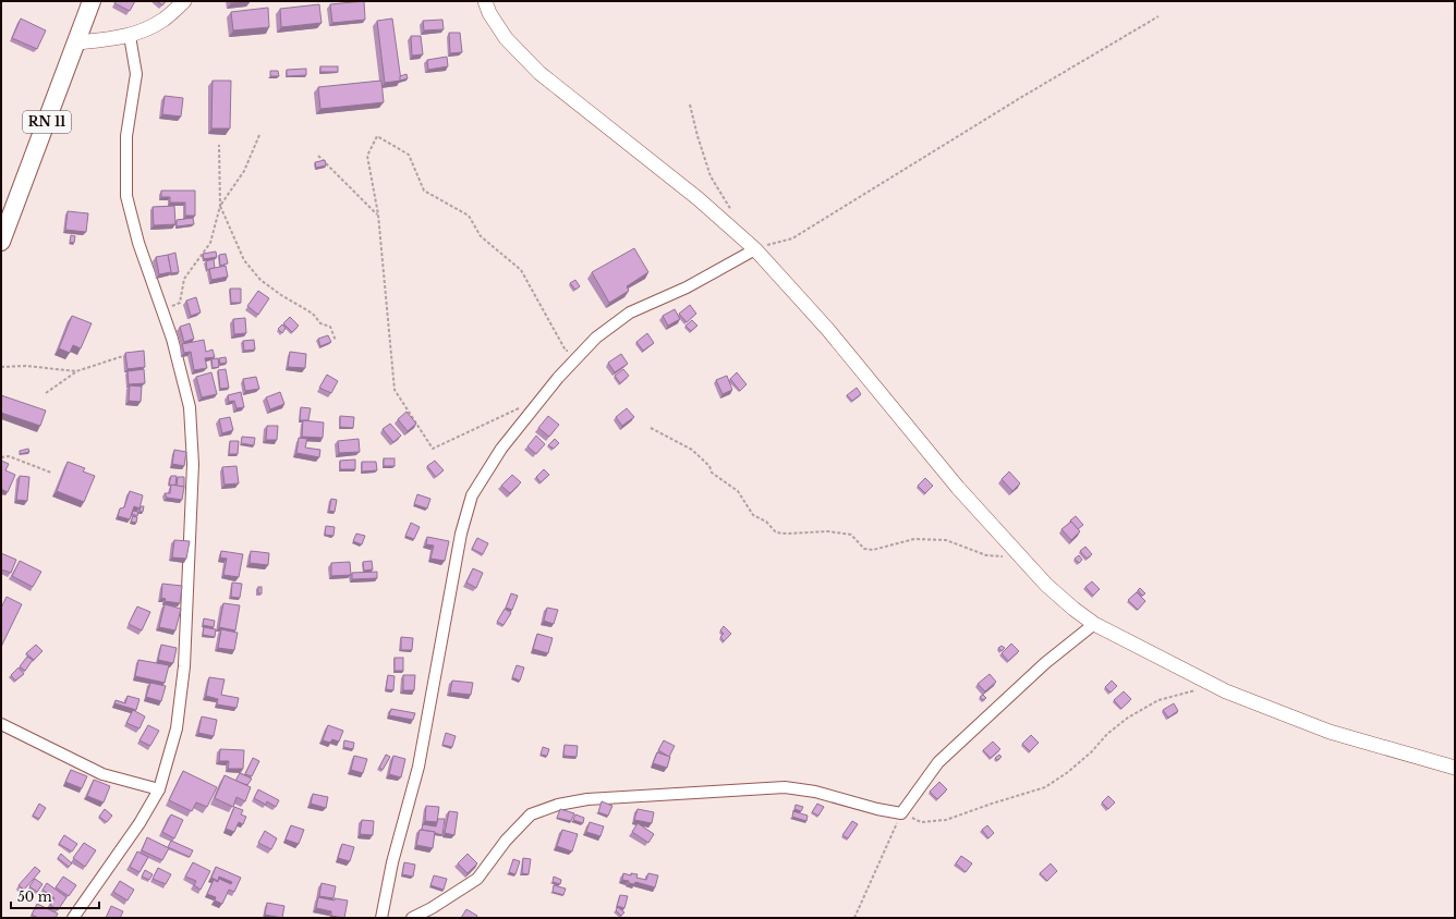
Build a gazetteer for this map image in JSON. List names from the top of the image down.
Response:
{
  "streets": {
    "main road": ["RN 11"]
  },
  "scale_bar": "50 m"
}
